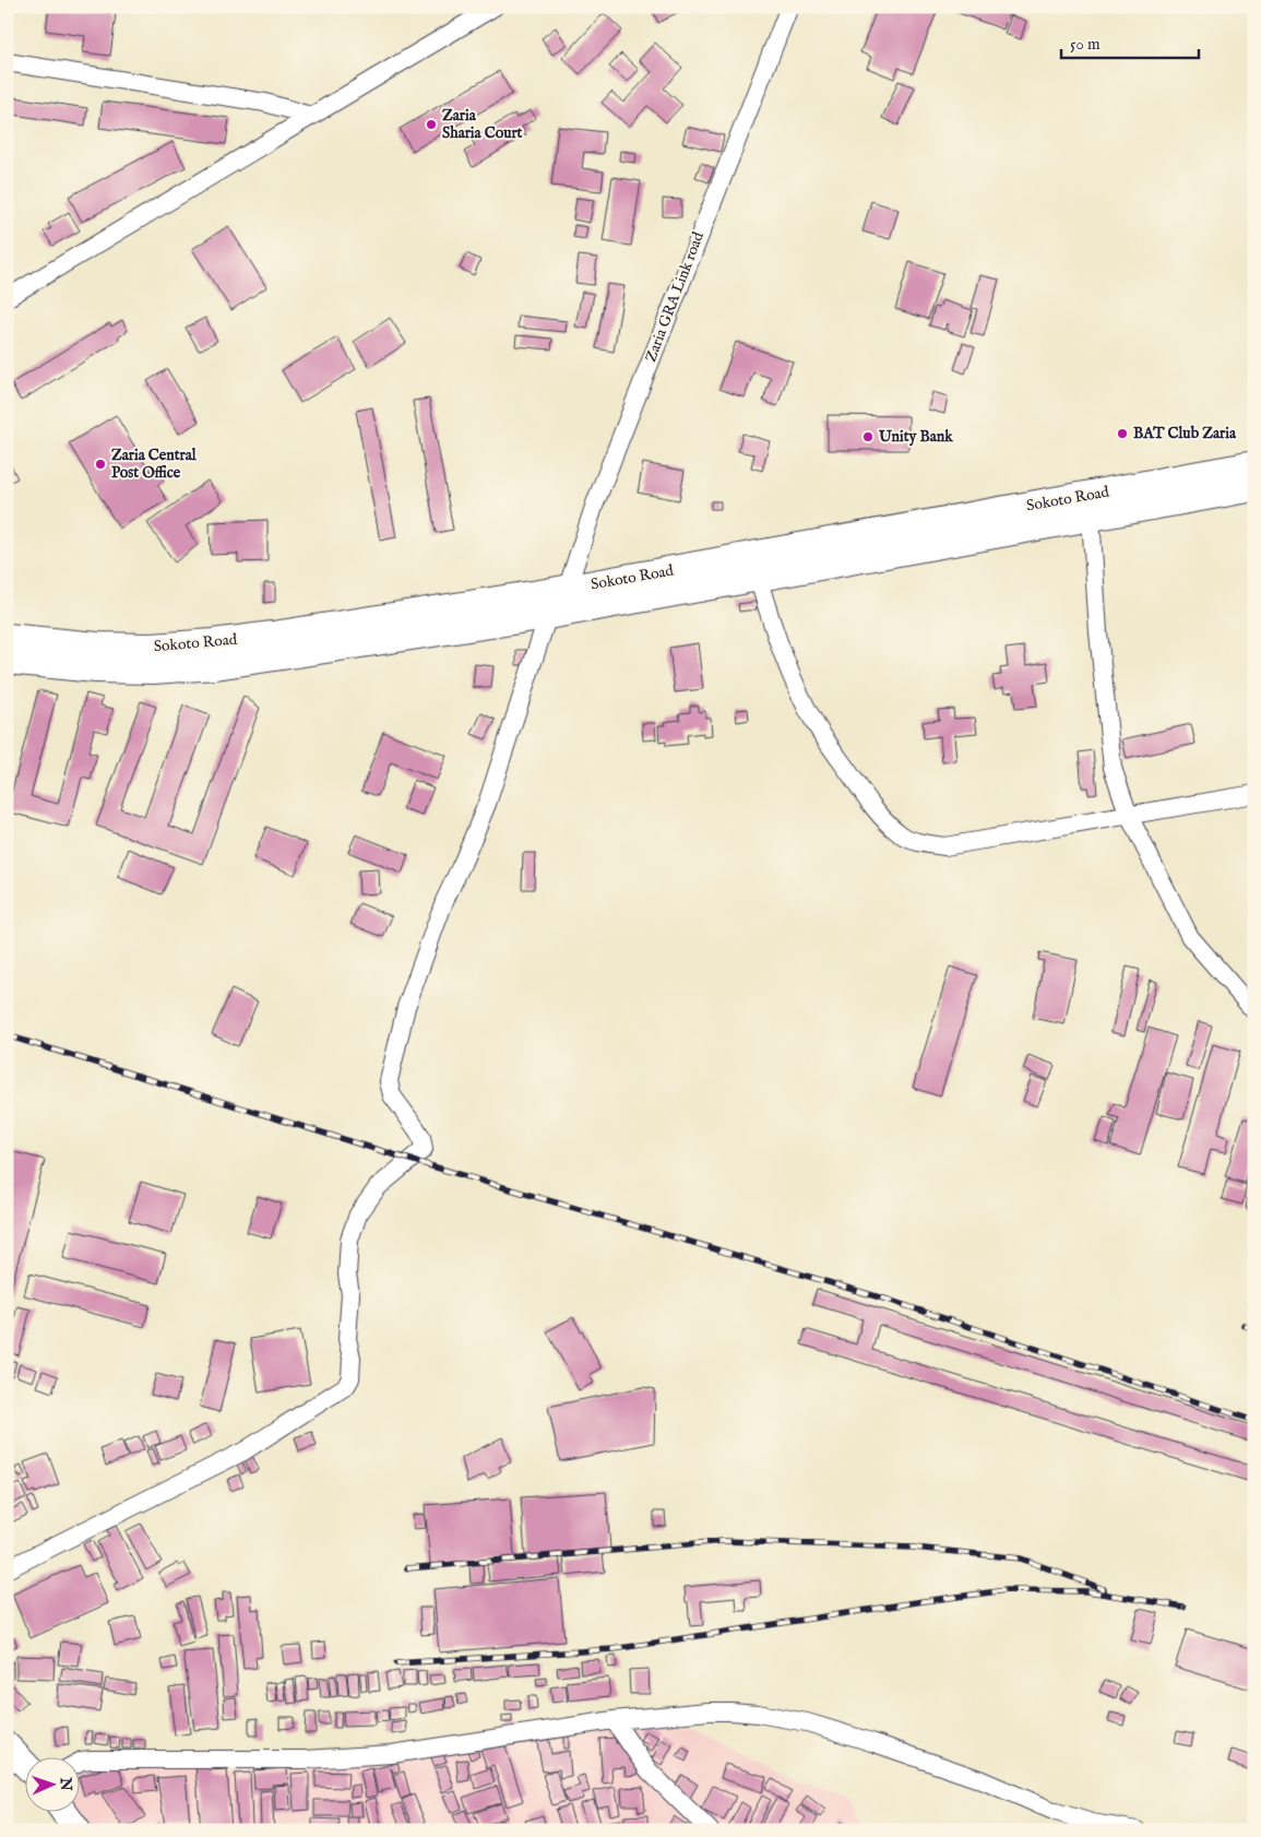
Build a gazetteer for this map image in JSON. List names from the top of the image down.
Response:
{
  "streets": {
    "main road": ["Sokoto Road"],
    "street": ["Zaria GRA Link road"]
  },
  "crossings": [
    ["Zaria GRA Link road", "Sokoto Road"]
  ],
  "places": [
    "Zaria Sharia Court",
    "BAT Club Zaria",
    "Unity Bank",
    "Zaria Central Post Office"
  ],
  "scale_bar": "50 m",
  "north": "right"
}
